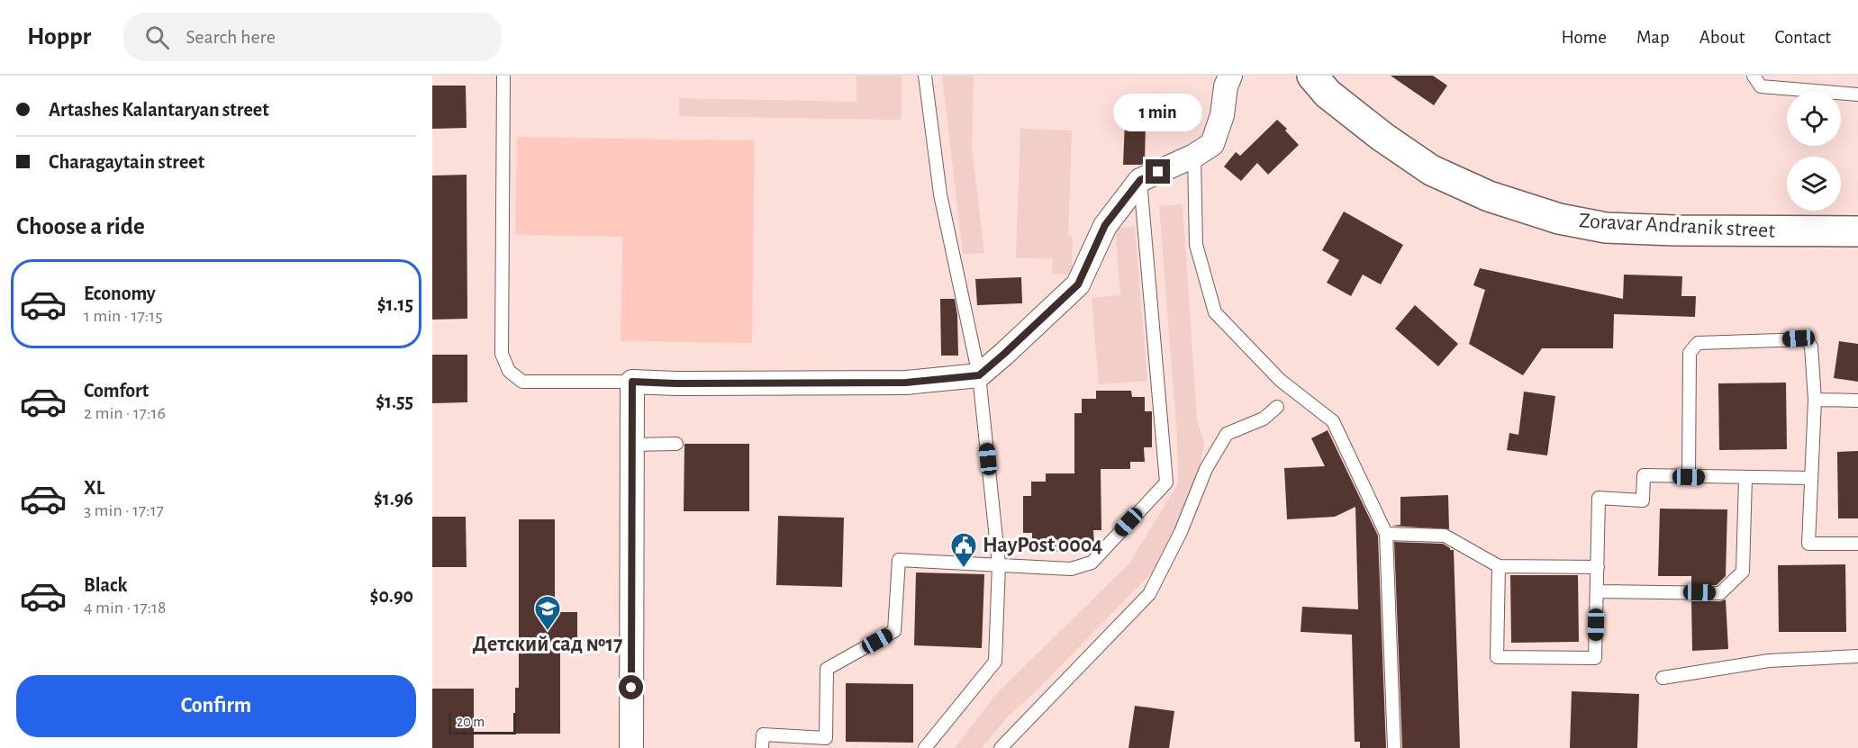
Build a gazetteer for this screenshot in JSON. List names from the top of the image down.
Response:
{
  "streets": {
    "main road": ["Zoravar Andranik street"]
  },
  "places": {
    "public building": ["HayPost 0004"],
    "school or university": ["Детский сад №17"]
  },
  "scale_bar": "20 m",
  "page": {
    "header": "Hoppr",
    "search": "Search here",
    "nav": [
      "Home",
      "Map",
      "About",
      "Contact"
    ],
    "banner": ["Artashes Kalantaryan street", "Charagaytain street"],
    "bubble": "1 min",
    "heading": "Choose a ride",
    "list": [
      {
        "name": "Economy",
        "note": "1 min · 17:15",
        "value": "$1.15"
      },
      {
        "name": "Comfort",
        "note": "2 min · 17:16",
        "value": "$1.55"
      },
      {
        "name": "XL",
        "note": "3 min · 17:17",
        "value": "$1.96"
      },
      {
        "name": "Black",
        "note": "4 min · 17:18",
        "value": "$0.90"
      }
    ],
    "buttons": "Confirm",
    "scale": "20 m"
  }
}
